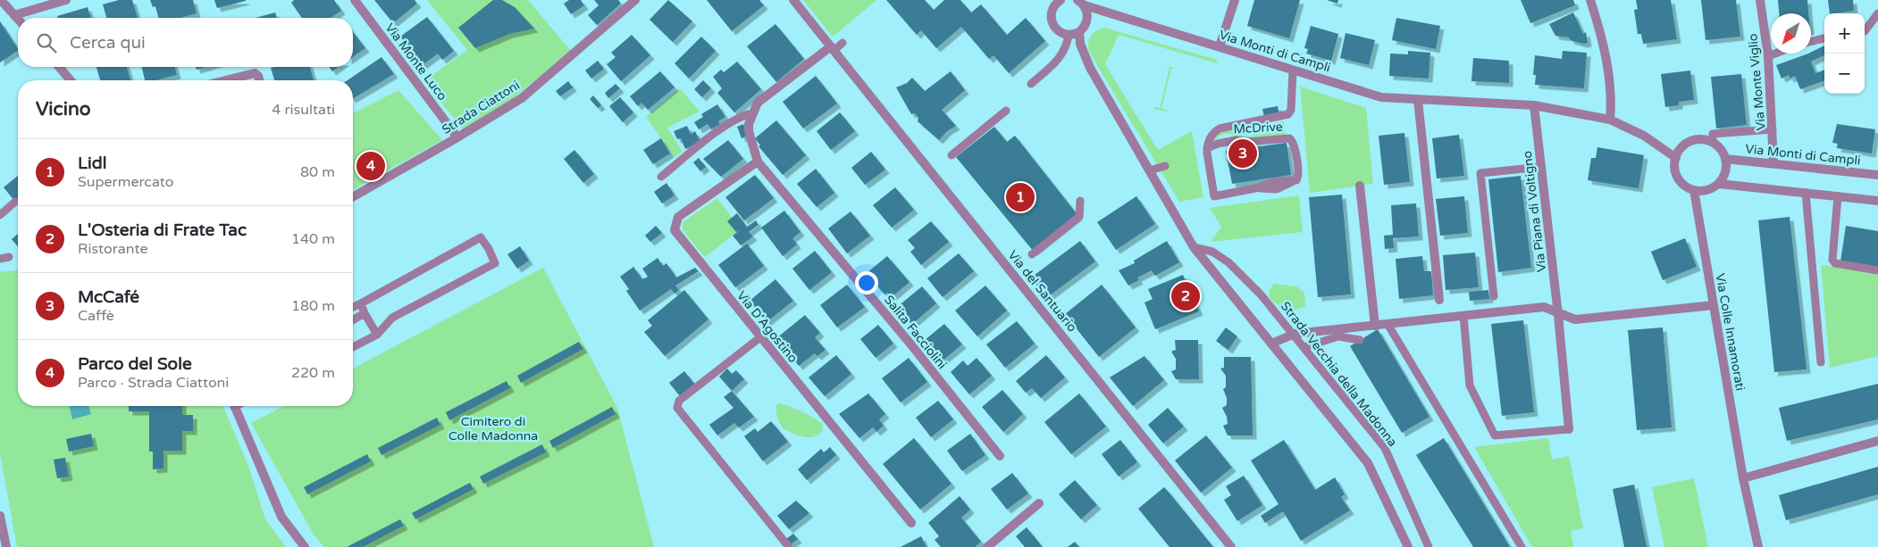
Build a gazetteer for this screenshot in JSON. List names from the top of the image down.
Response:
{
  "streets": {
    "street": [
      "Via Monti di Campli",
      "Via Monte Luco",
      "Via Monte Viglio",
      "Strada Ciattoni",
      "Via Piana di Voltigno",
      "Via del Santuario",
      "Via D'Agostino",
      "Salita Facciolini",
      "Via Colle Innamorati"
    ],
    "lane": ["McDrive", "Strada Vecchia della Madonna"]
  },
  "crossings": [
    ["Via Monti di Campli", "Via Monte Viglio"],
    ["Via Monti di Campli", "Via Piana di Voltigno"],
    ["Via Monti di Campli", "Via Colle Innamorati"],
    ["Via Monte Luco", "Strada Ciattoni"],
    ["Via D'Agostino", "Salita Facciolini"]
  ],
  "parks": ["Cimitero di Colle Madonna"],
  "north": "bottom left",
  "page": {
    "map_buttons": ["+", "−"],
    "search": "Cerca qui",
    "heading": ["Vicino", "4 risultati"],
    "pins": [
      "3",
      "4",
      "1",
      "2"
    ],
    "list": [
      {
        "mark": "1",
        "name": "Lidl",
        "note": "Supermercato",
        "value": "80 m"
      },
      {
        "mark": "2",
        "name": "L'Osteria di Frate Tac",
        "note": "Ristorante",
        "value": "140 m"
      },
      {
        "mark": "3",
        "name": "McCafé",
        "note": "Caffè",
        "value": "180 m"
      },
      {
        "mark": "4",
        "name": "Parco del Sole",
        "note": "Parco · Strada Ciattoni",
        "value": "220 m"
      }
    ]
  }
}
